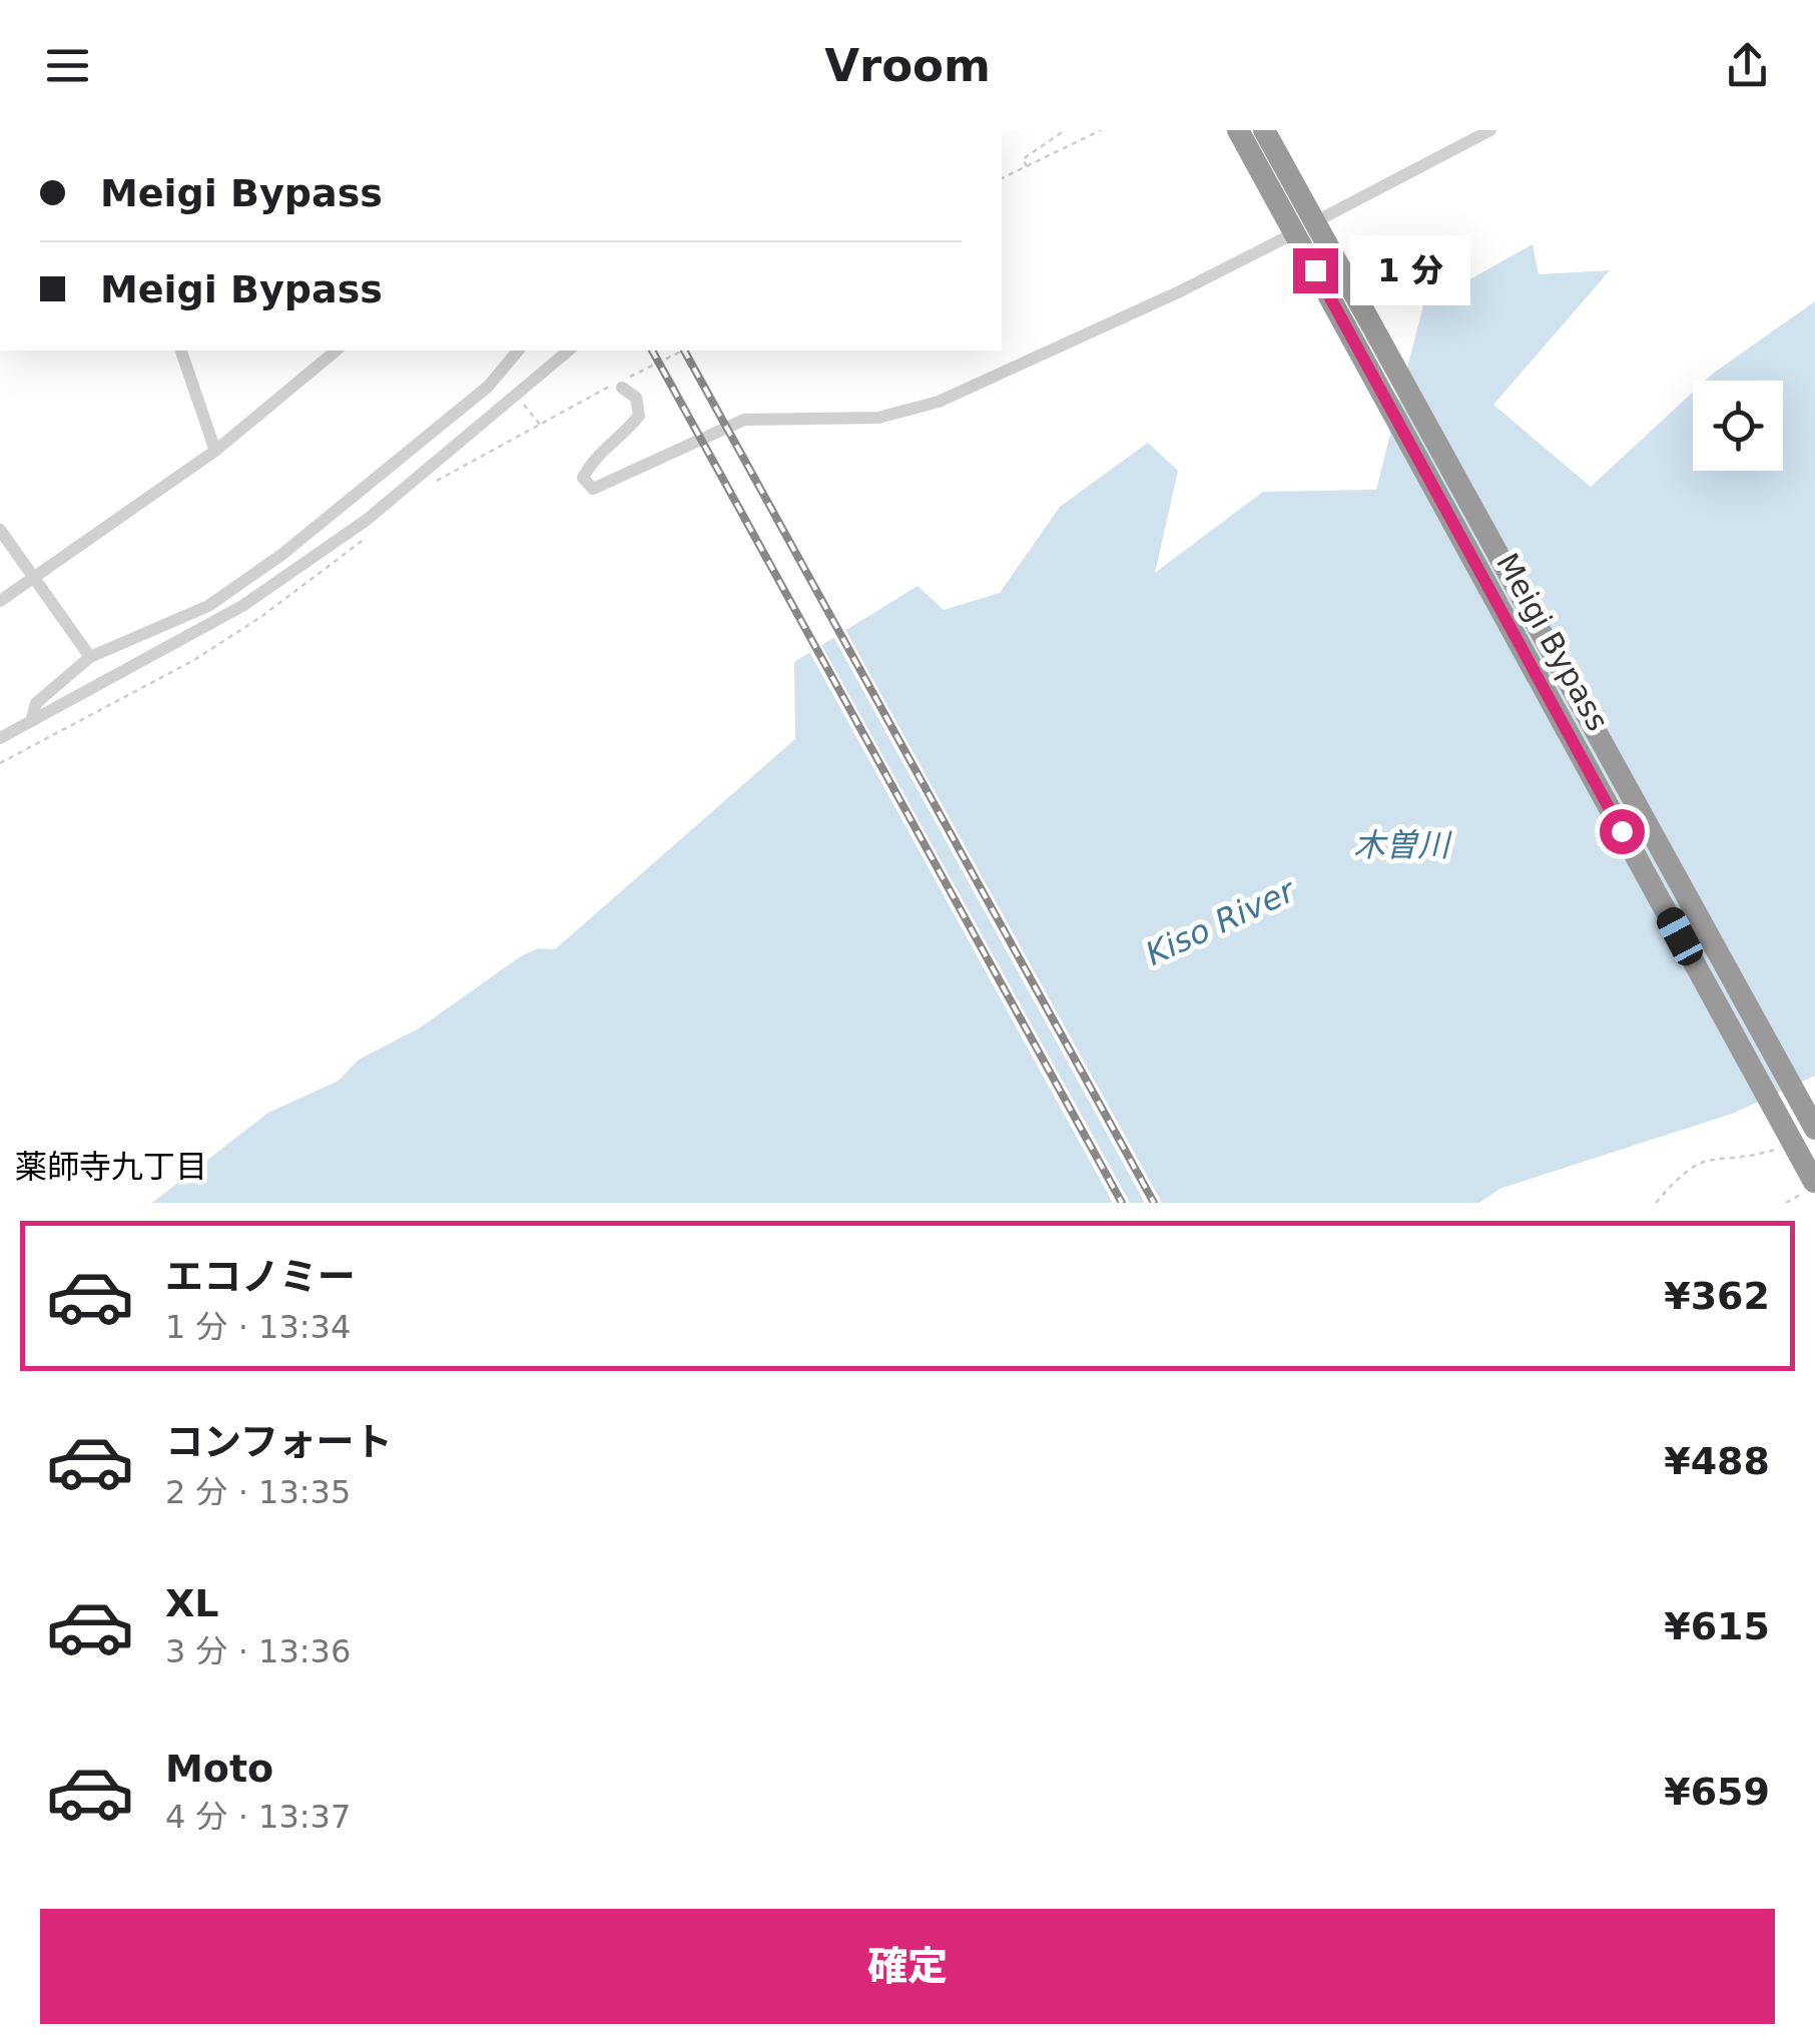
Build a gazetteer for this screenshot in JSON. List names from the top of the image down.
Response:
{
  "streets": {
    "highway": ["Meigi Bypass"]
  },
  "districts": ["薬師寺九丁目"],
  "water": ["木曽川", "Kiso River"],
  "page": {
    "header": "Vroom",
    "banner": ["Meigi Bypass", "Meigi Bypass"],
    "bubble": "1 分",
    "list": [
      {
        "name": "エコノミー",
        "note": "1 分 · 13:34",
        "value": "¥362"
      },
      {
        "name": "コンフォート",
        "note": "2 分 · 13:35",
        "value": "¥488"
      },
      {
        "name": "XL",
        "note": "3 分 · 13:36",
        "value": "¥615"
      },
      {
        "name": "Moto",
        "note": "4 分 · 13:37",
        "value": "¥659"
      }
    ],
    "buttons": "確定"
  }
}
